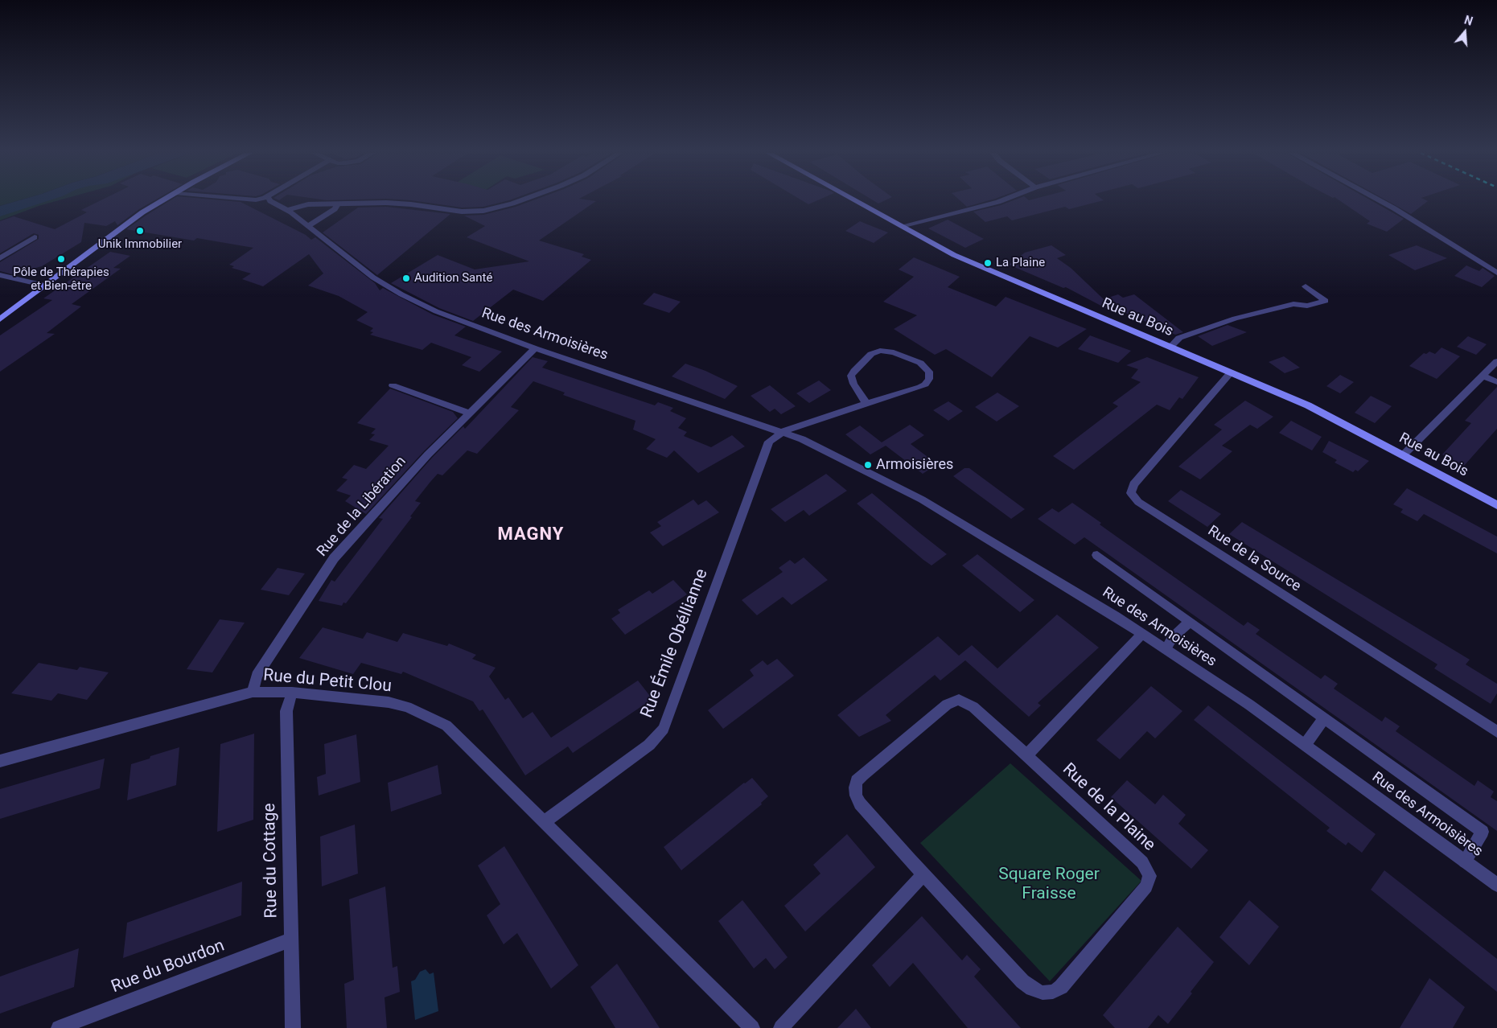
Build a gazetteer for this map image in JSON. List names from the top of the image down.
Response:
{
  "streets": {
    "main road": ["Rue au Bois"],
    "street": [
      "Rue des Armoisières",
      "Rue de la Libération",
      "Rue de la Source",
      "Rue Émile Obéllianne",
      "Rue du Petit Clou",
      "Rue de la Plaine",
      "Rue du Cottage",
      "Rue du Bourdon"
    ]
  },
  "crossings": [
    ["Rue au Bois", "Rue de la Source"],
    ["Rue des Armoisières", "Rue de la Libération"],
    ["Rue des Armoisières", "Rue Émile Obéllianne"],
    ["Rue de la Libération", "Rue du Petit Clou"],
    ["Rue Émile Obéllianne", "Rue du Petit Clou"],
    ["Rue du Petit Clou", "Rue du Cottage"],
    ["Rue du Cottage", "Rue du Bourdon"]
  ],
  "districts": ["MAGNY"],
  "parks": ["Square Roger Fraisse"],
  "places": [
    "Unik Immobilier",
    "Pôle de Thérapies et Bien-être",
    "La Plaine",
    "Audition Santé",
    "Armoisières"
  ],
  "north": "top"
}
